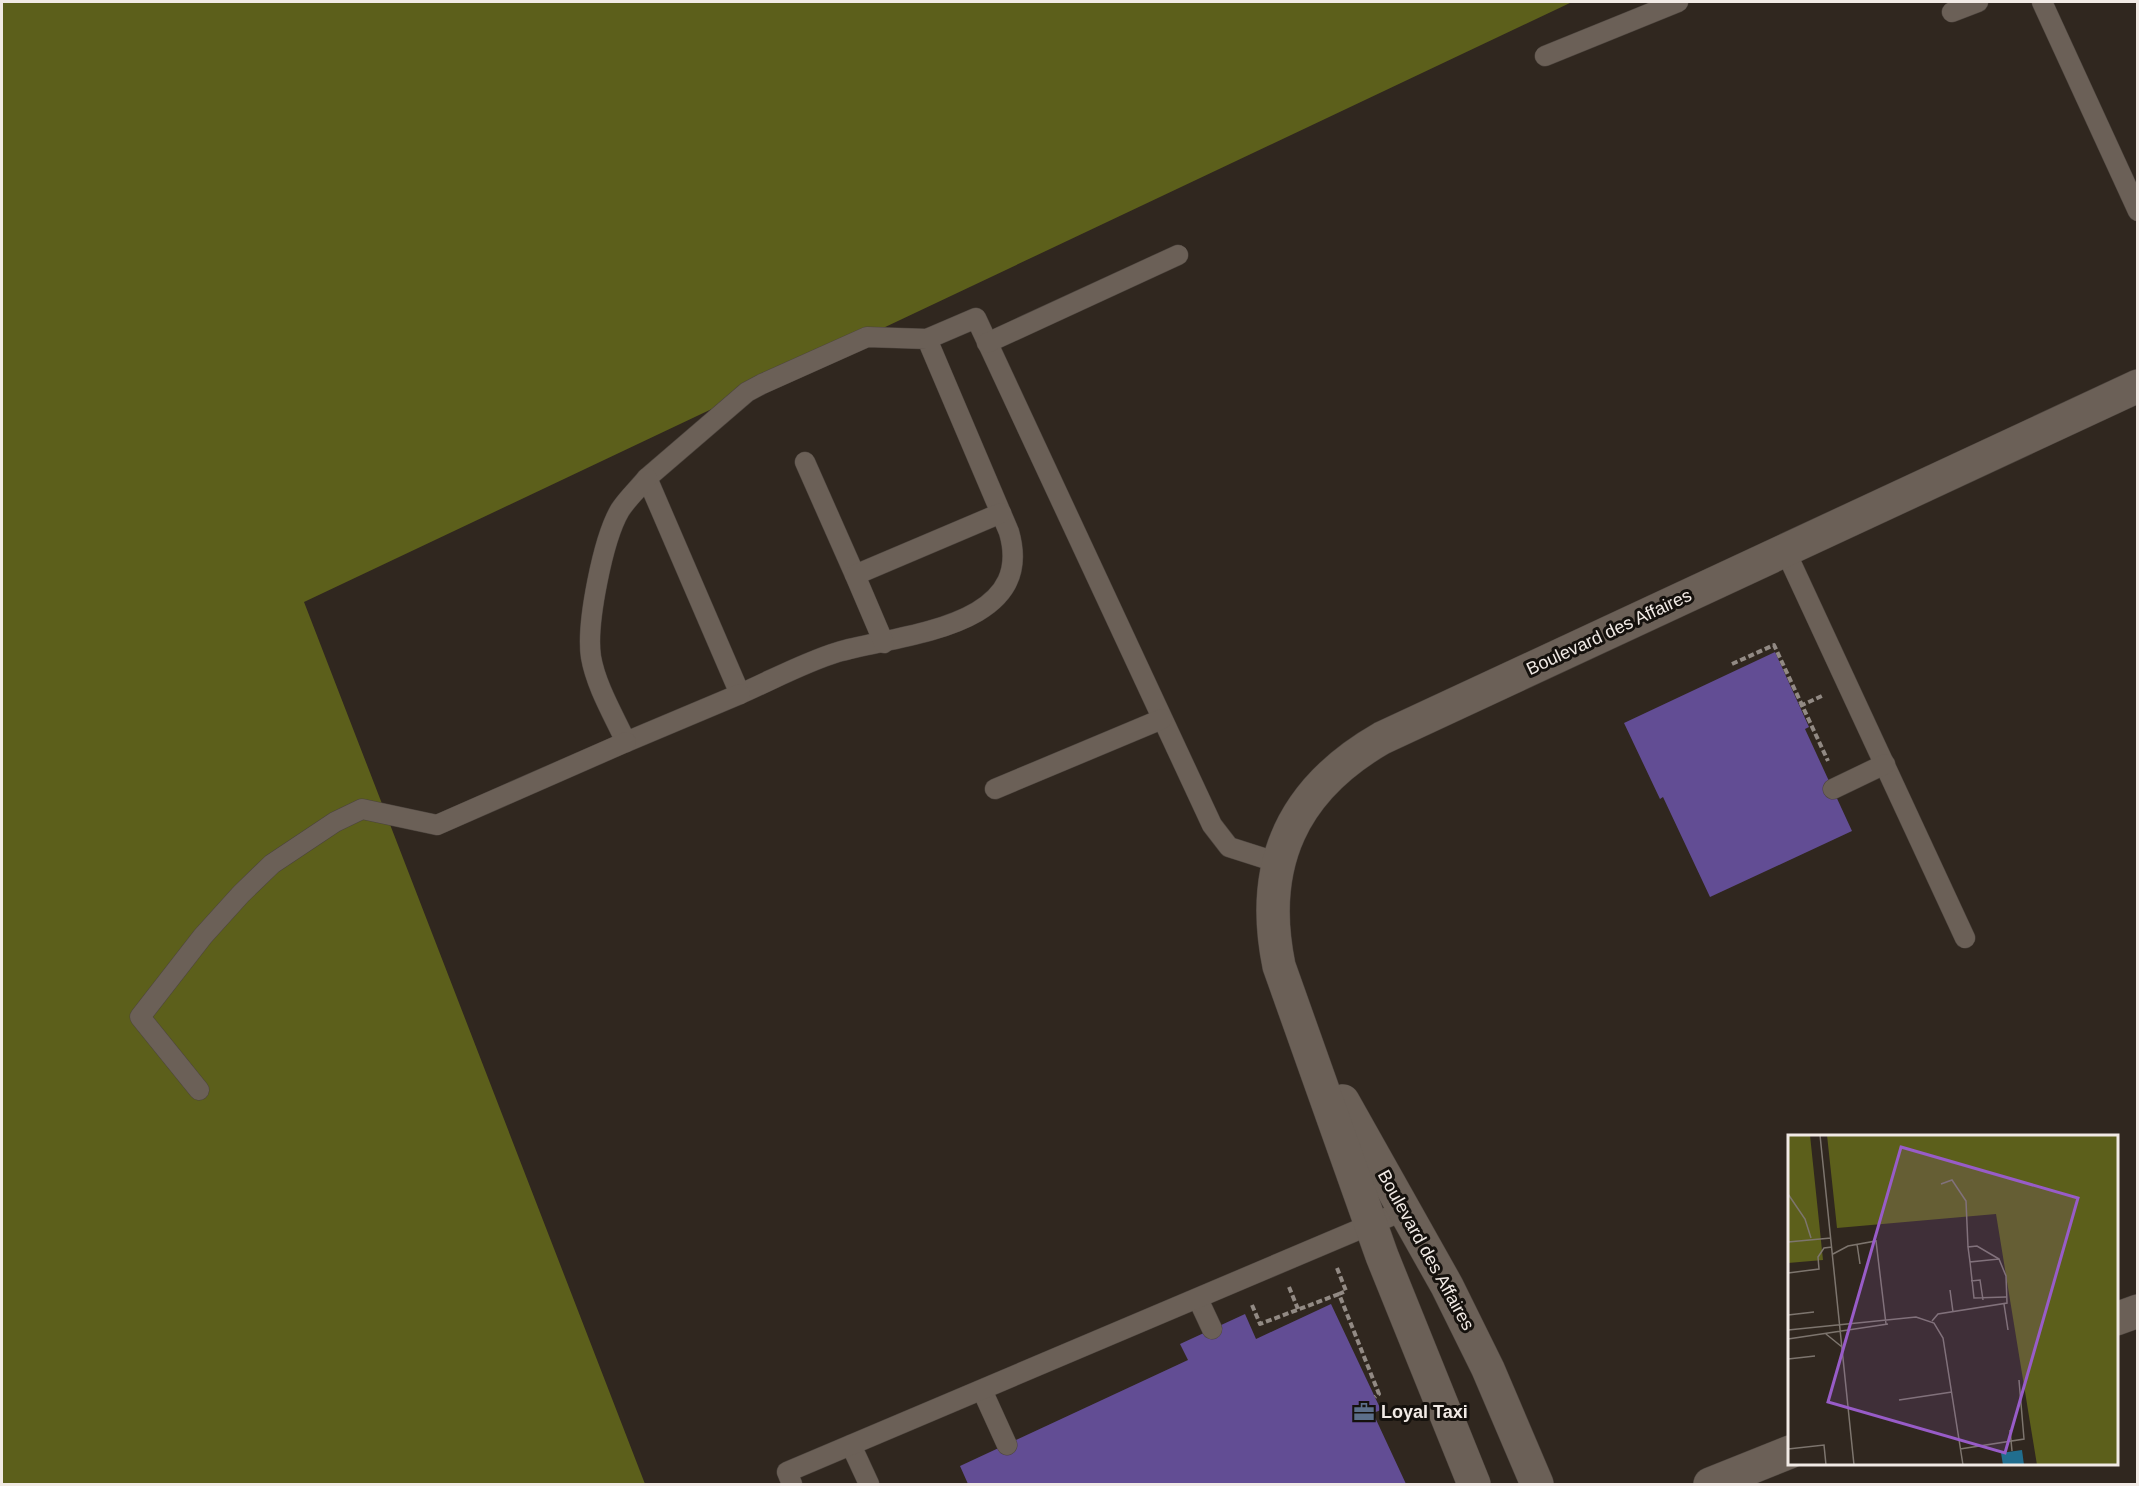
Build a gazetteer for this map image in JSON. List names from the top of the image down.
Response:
{
  "streets": {
    "street": ["Boulevard des Affaires"]
  },
  "places": {
    "office": ["Loyal Taxi"]
  }
}
